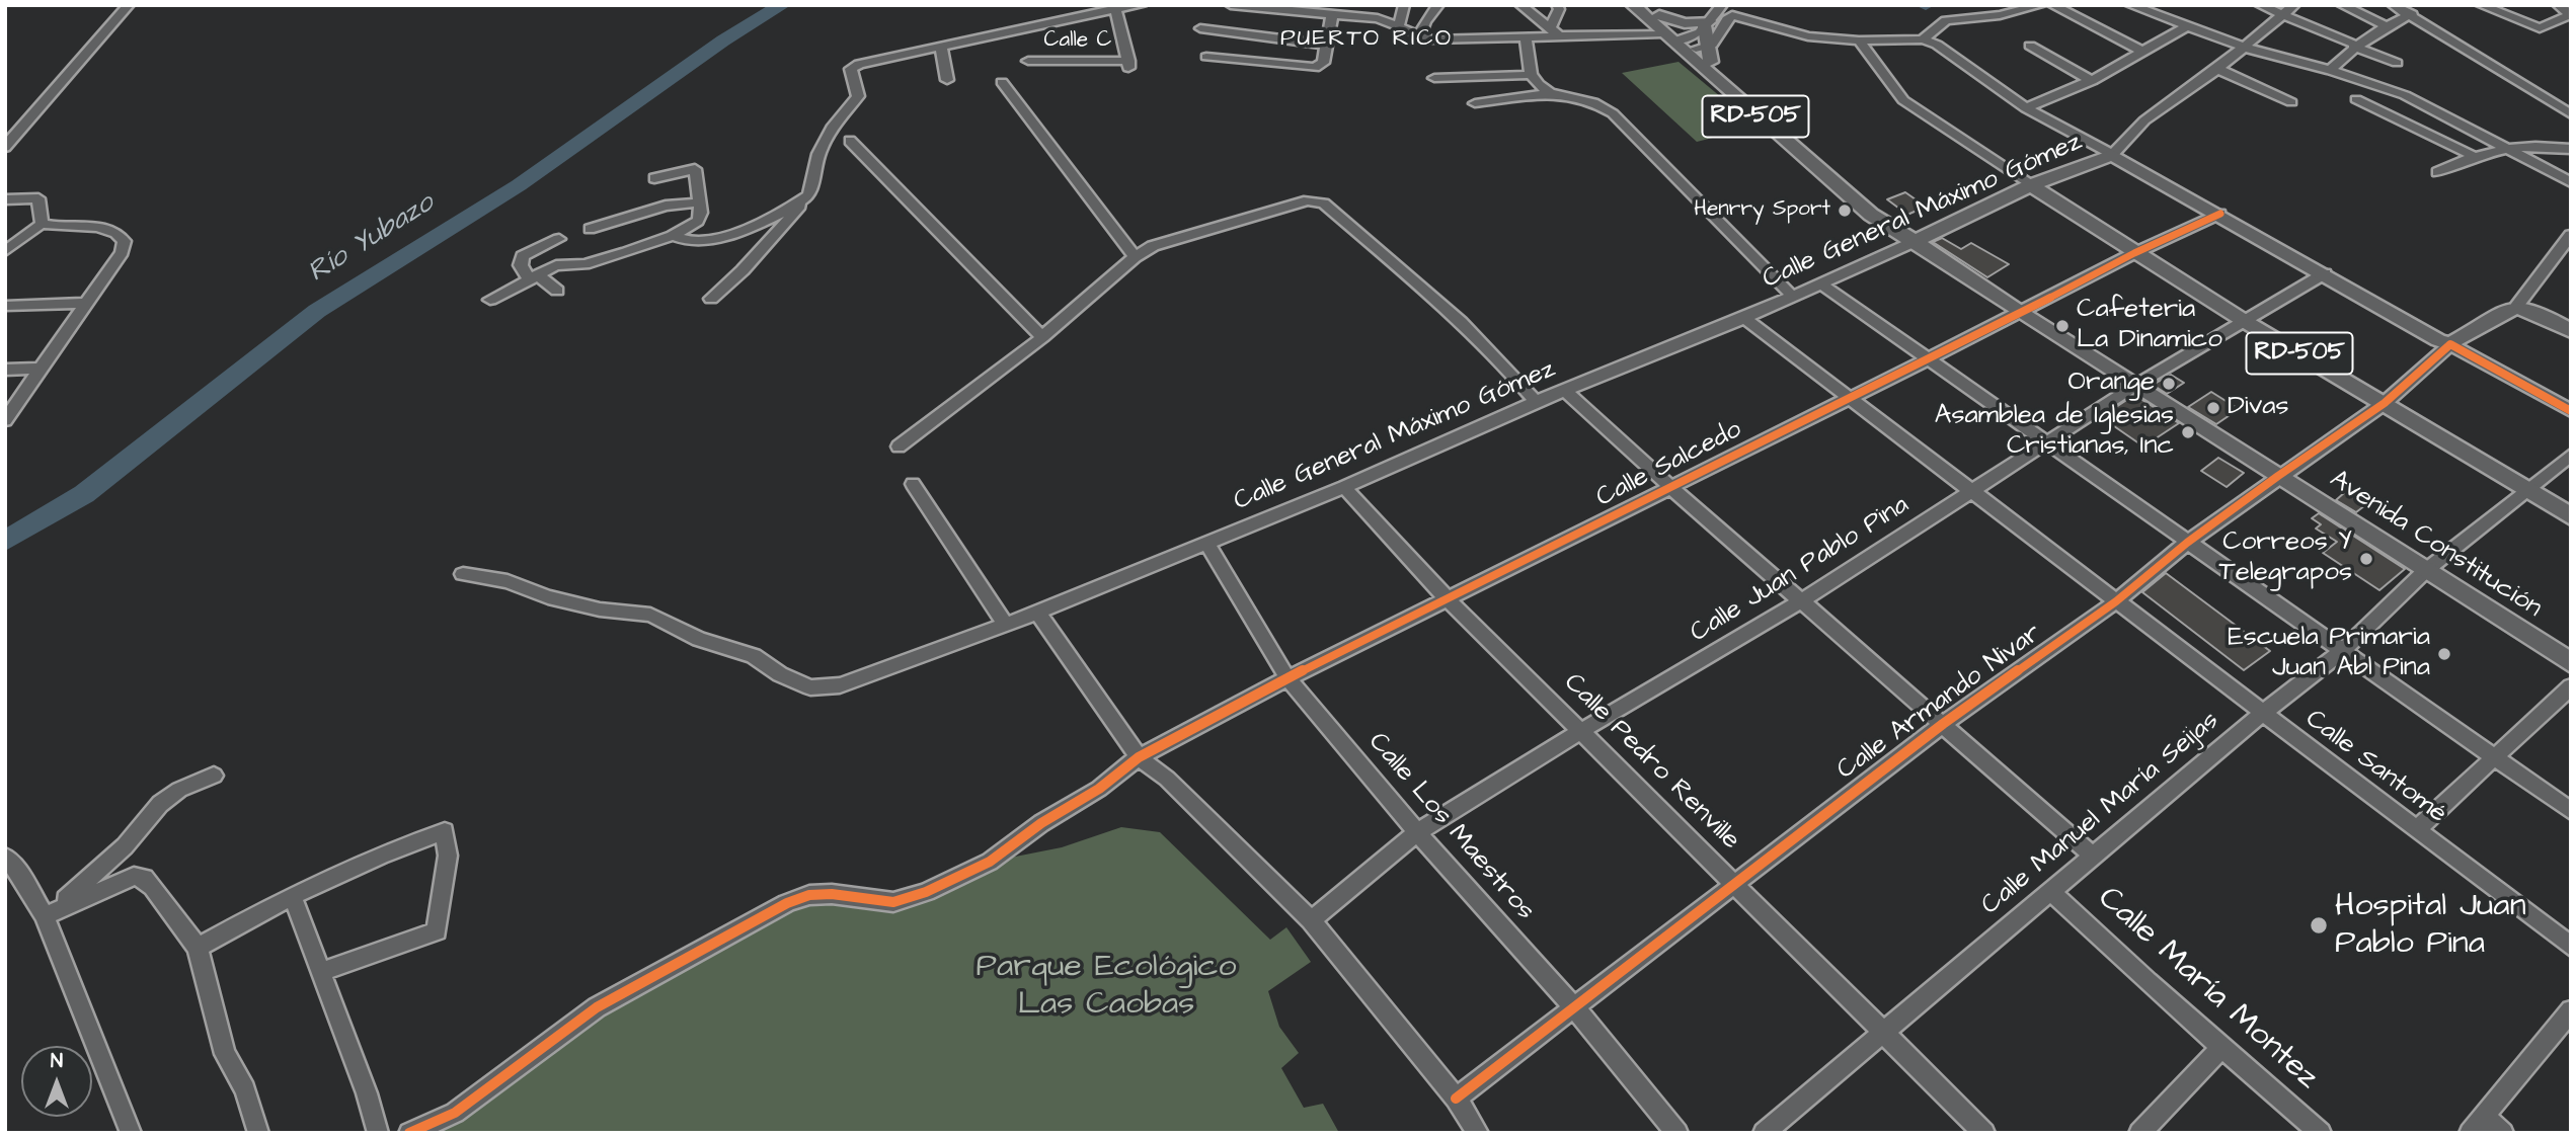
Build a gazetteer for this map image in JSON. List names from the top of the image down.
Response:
{
  "streets": {
    "main road": [
      "RD-505",
      "Calle General Máximo Gómez",
      "Avenida Constitución",
      "Calle Armando Nivar"
    ],
    "street": [
      "Calle C",
      "Calle Salcedo",
      "Calle Juan Pablo Pina",
      "Calle Pedro Renville",
      "Calle Santomé",
      "Calle Manuel María Seijas",
      "Calle Los Maestros",
      "Calle María Montez"
    ]
  },
  "crossings": [
    ["RD-505", "Calle General Máximo Gómez"],
    ["RD-505", "Calle Salcedo"],
    ["RD-505", "Avenida Constitución"],
    ["RD-505", "Calle Juan Pablo Pina"],
    ["RD-505", "Calle Armando Nivar"],
    ["RD-505", "Calle Manuel María Seijas"],
    ["Calle General Máximo Gómez", "Avenida Constitución"],
    ["Calle General Máximo Gómez", "Calle Pedro Renville"],
    ["Calle General Máximo Gómez", "Calle Santomé"],
    ["Calle General Máximo Gómez", "Calle Los Maestros"],
    ["Calle General Máximo Gómez", "Calle María Montez"],
    ["Calle Salcedo", "Avenida Constitución"],
    ["Calle Salcedo", "Calle Pedro Renville"],
    ["Calle Salcedo", "Calle Santomé"],
    ["Calle Salcedo", "Calle Los Maestros"],
    ["Calle Salcedo", "Calle María Montez"],
    ["Avenida Constitución", "Calle Juan Pablo Pina"],
    ["Avenida Constitución", "Calle Armando Nivar"],
    ["Avenida Constitución", "Calle Manuel María Seijas"],
    ["Calle Juan Pablo Pina", "Calle Pedro Renville"],
    ["Calle Juan Pablo Pina", "Calle Santomé"],
    ["Calle Juan Pablo Pina", "Calle Los Maestros"],
    ["Calle Juan Pablo Pina", "Calle María Montez"],
    ["Calle Armando Nivar", "Calle Pedro Renville"],
    ["Calle Armando Nivar", "Calle Santomé"],
    ["Calle Armando Nivar", "Calle Los Maestros"],
    ["Calle Armando Nivar", "Calle María Montez"],
    ["Calle Pedro Renville", "Calle Manuel María Seijas"],
    ["Calle Santomé", "Calle Manuel María Seijas"],
    ["Calle Manuel María Seijas", "Calle María Montez"]
  ],
  "districts": ["PUERTO RICO"],
  "water": ["Río Yubazo"],
  "parks": ["Parque Ecológico Las Caobas"],
  "places": [
    "Henrry Sport",
    "Cafeteria La Dinamico",
    "Orange",
    "Divas",
    "Asamblea de Iglesias Cristianas, Inc",
    "Correos Y Telegrapos",
    "Escuela Primaria Juan Abl Pina",
    "Hospital Juan Pablo Pina"
  ],
  "north": "top"
}
